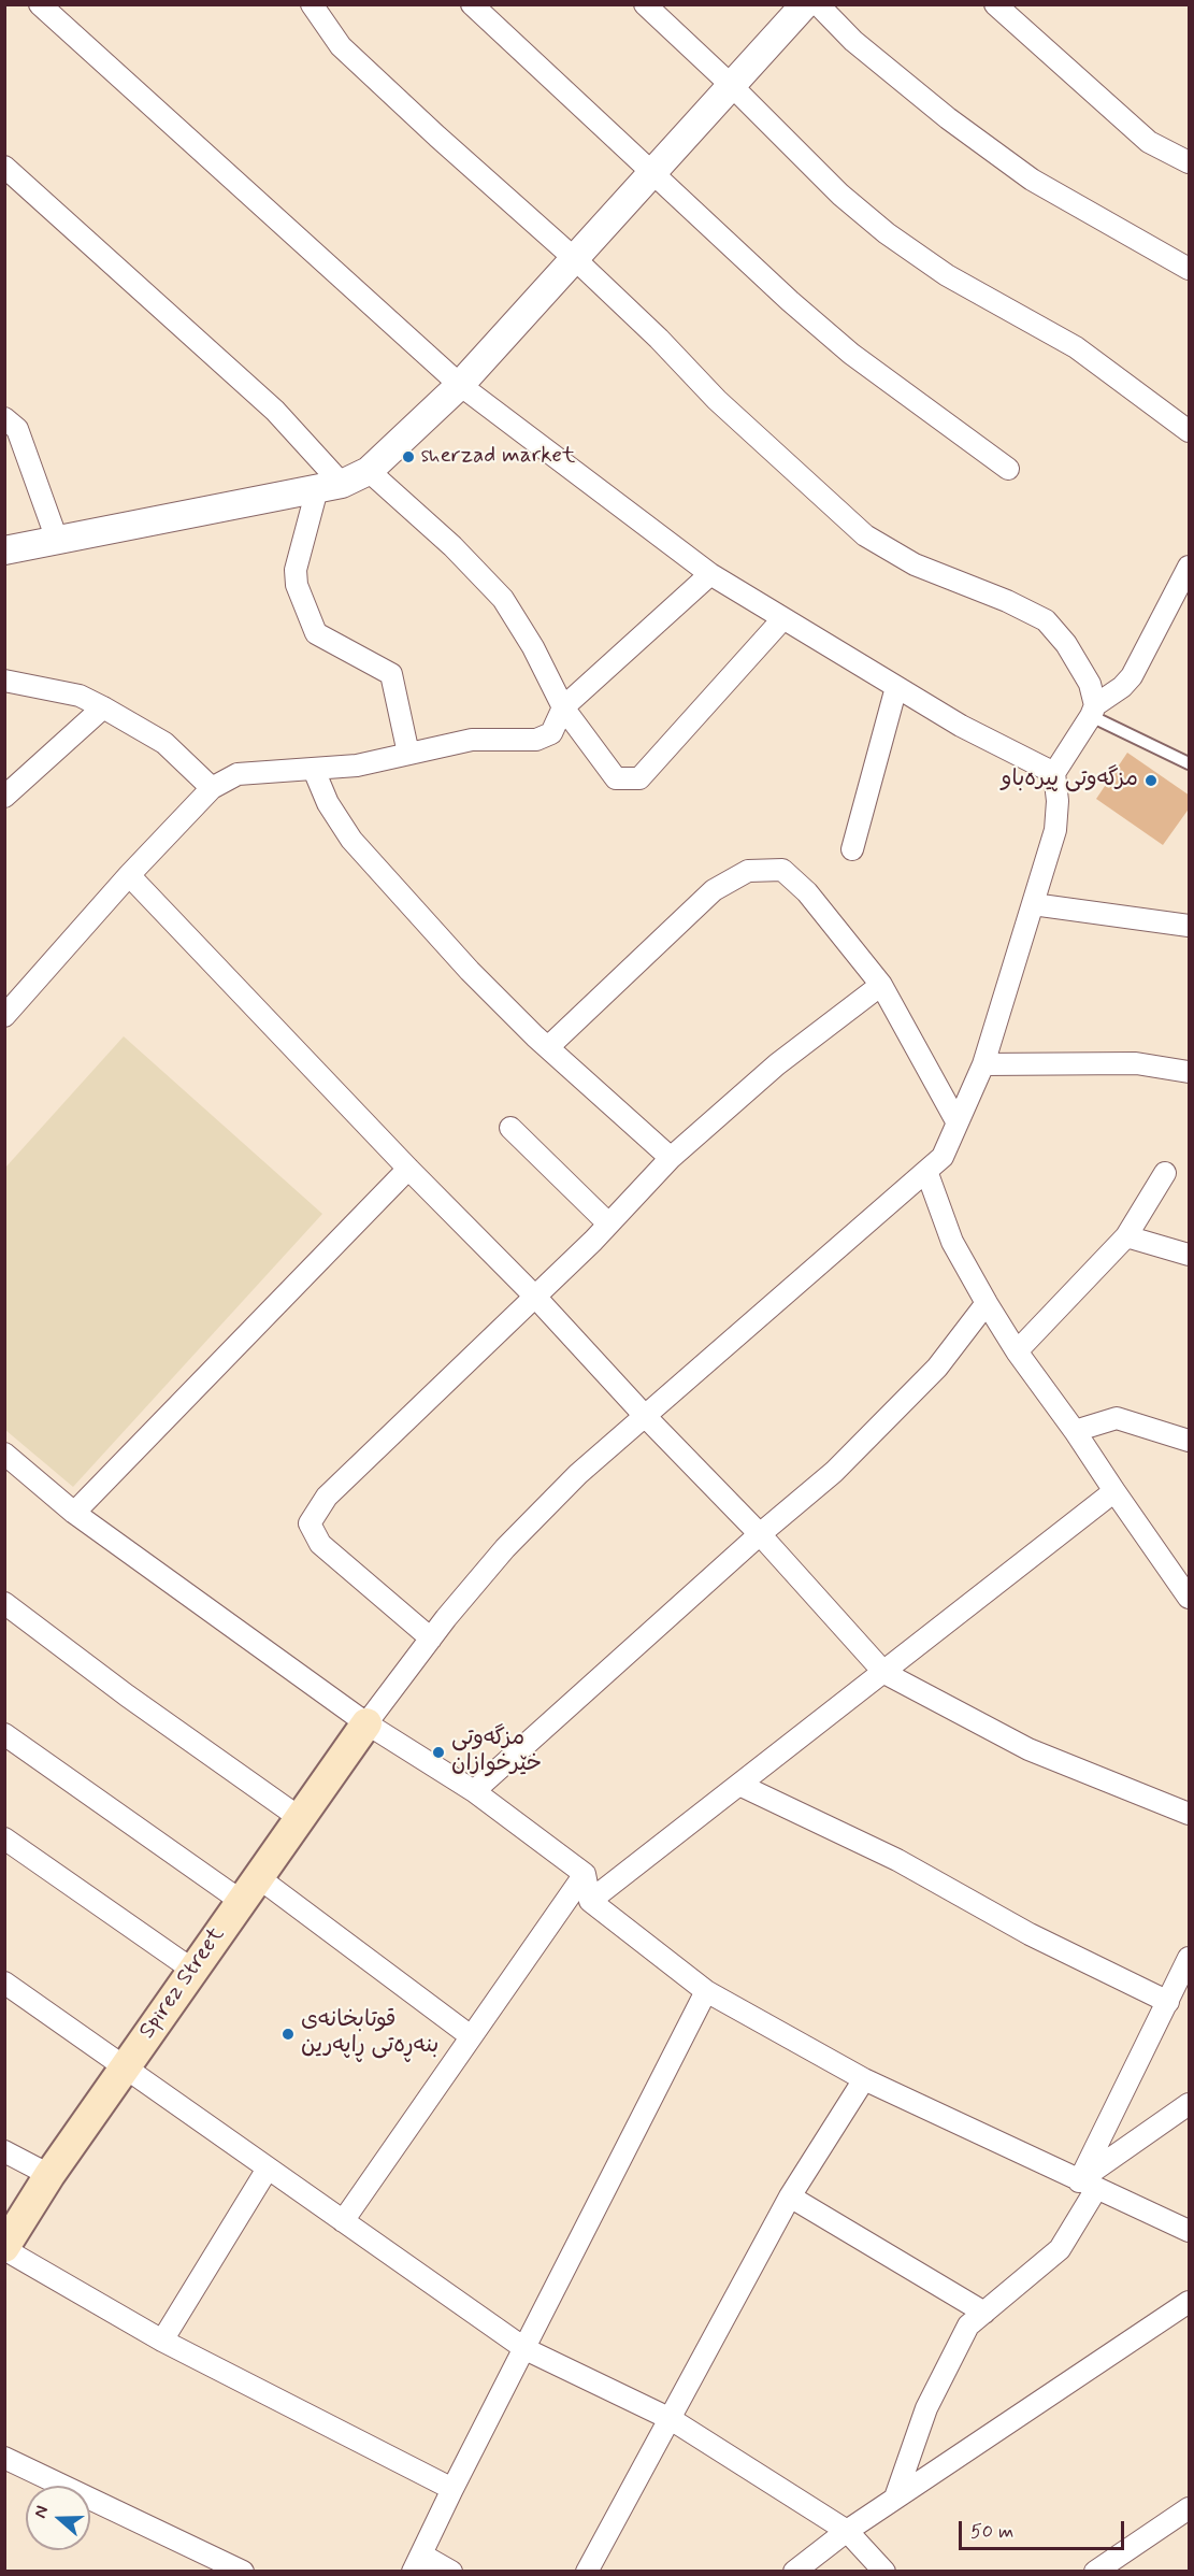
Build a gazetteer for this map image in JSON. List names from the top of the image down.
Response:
{
  "streets": {
    "main road": ["Spirez Street"]
  },
  "places": [
    "sherzad market",
    "مزگەوتی پیرەباو",
    "مزگەوتی خێرخوازان",
    "قوتابخانەی بنەڕەتی ڕاپەرین"
  ],
  "scale_bar": "50 m",
  "north": "left"
}
